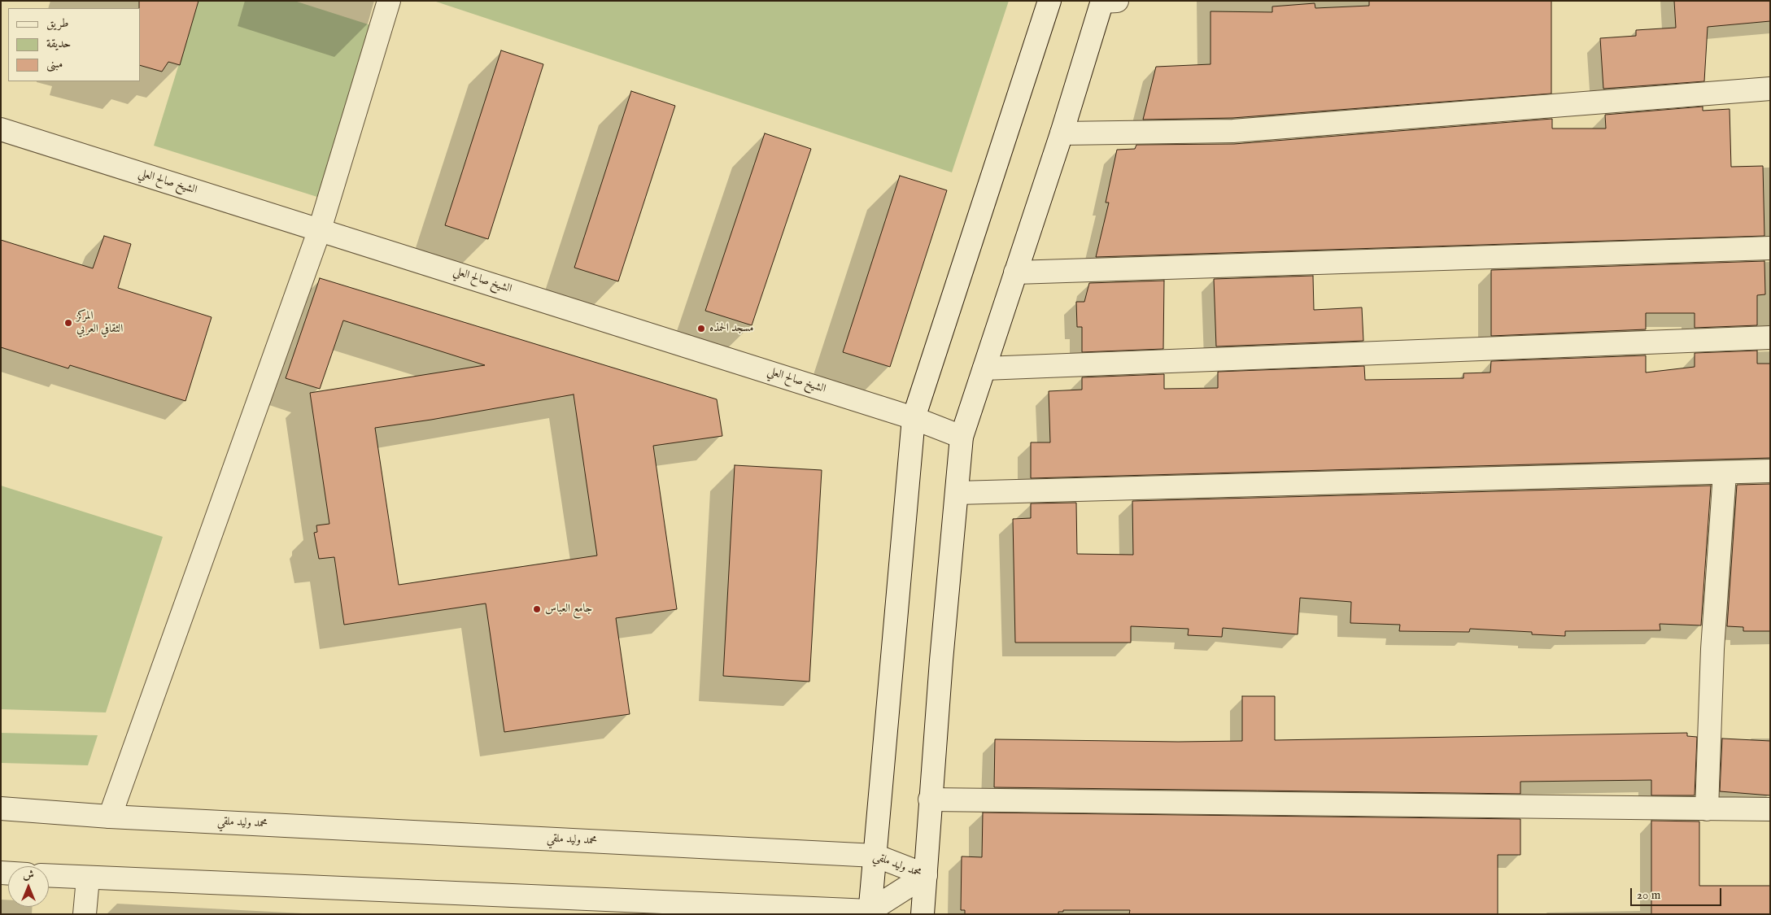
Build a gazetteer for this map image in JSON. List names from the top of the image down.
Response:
{
  "streets": {
    "street": ["الشيخ صالح العلي", "محمد وليد ملقي"]
  },
  "places": ["المركز الثقافي العربي", "مسجد الحمذه", "جامع العباس"],
  "legend": ["طريق", "حديقة", "مبنى"],
  "scale_bar": "20 m",
  "north": "top"
}
